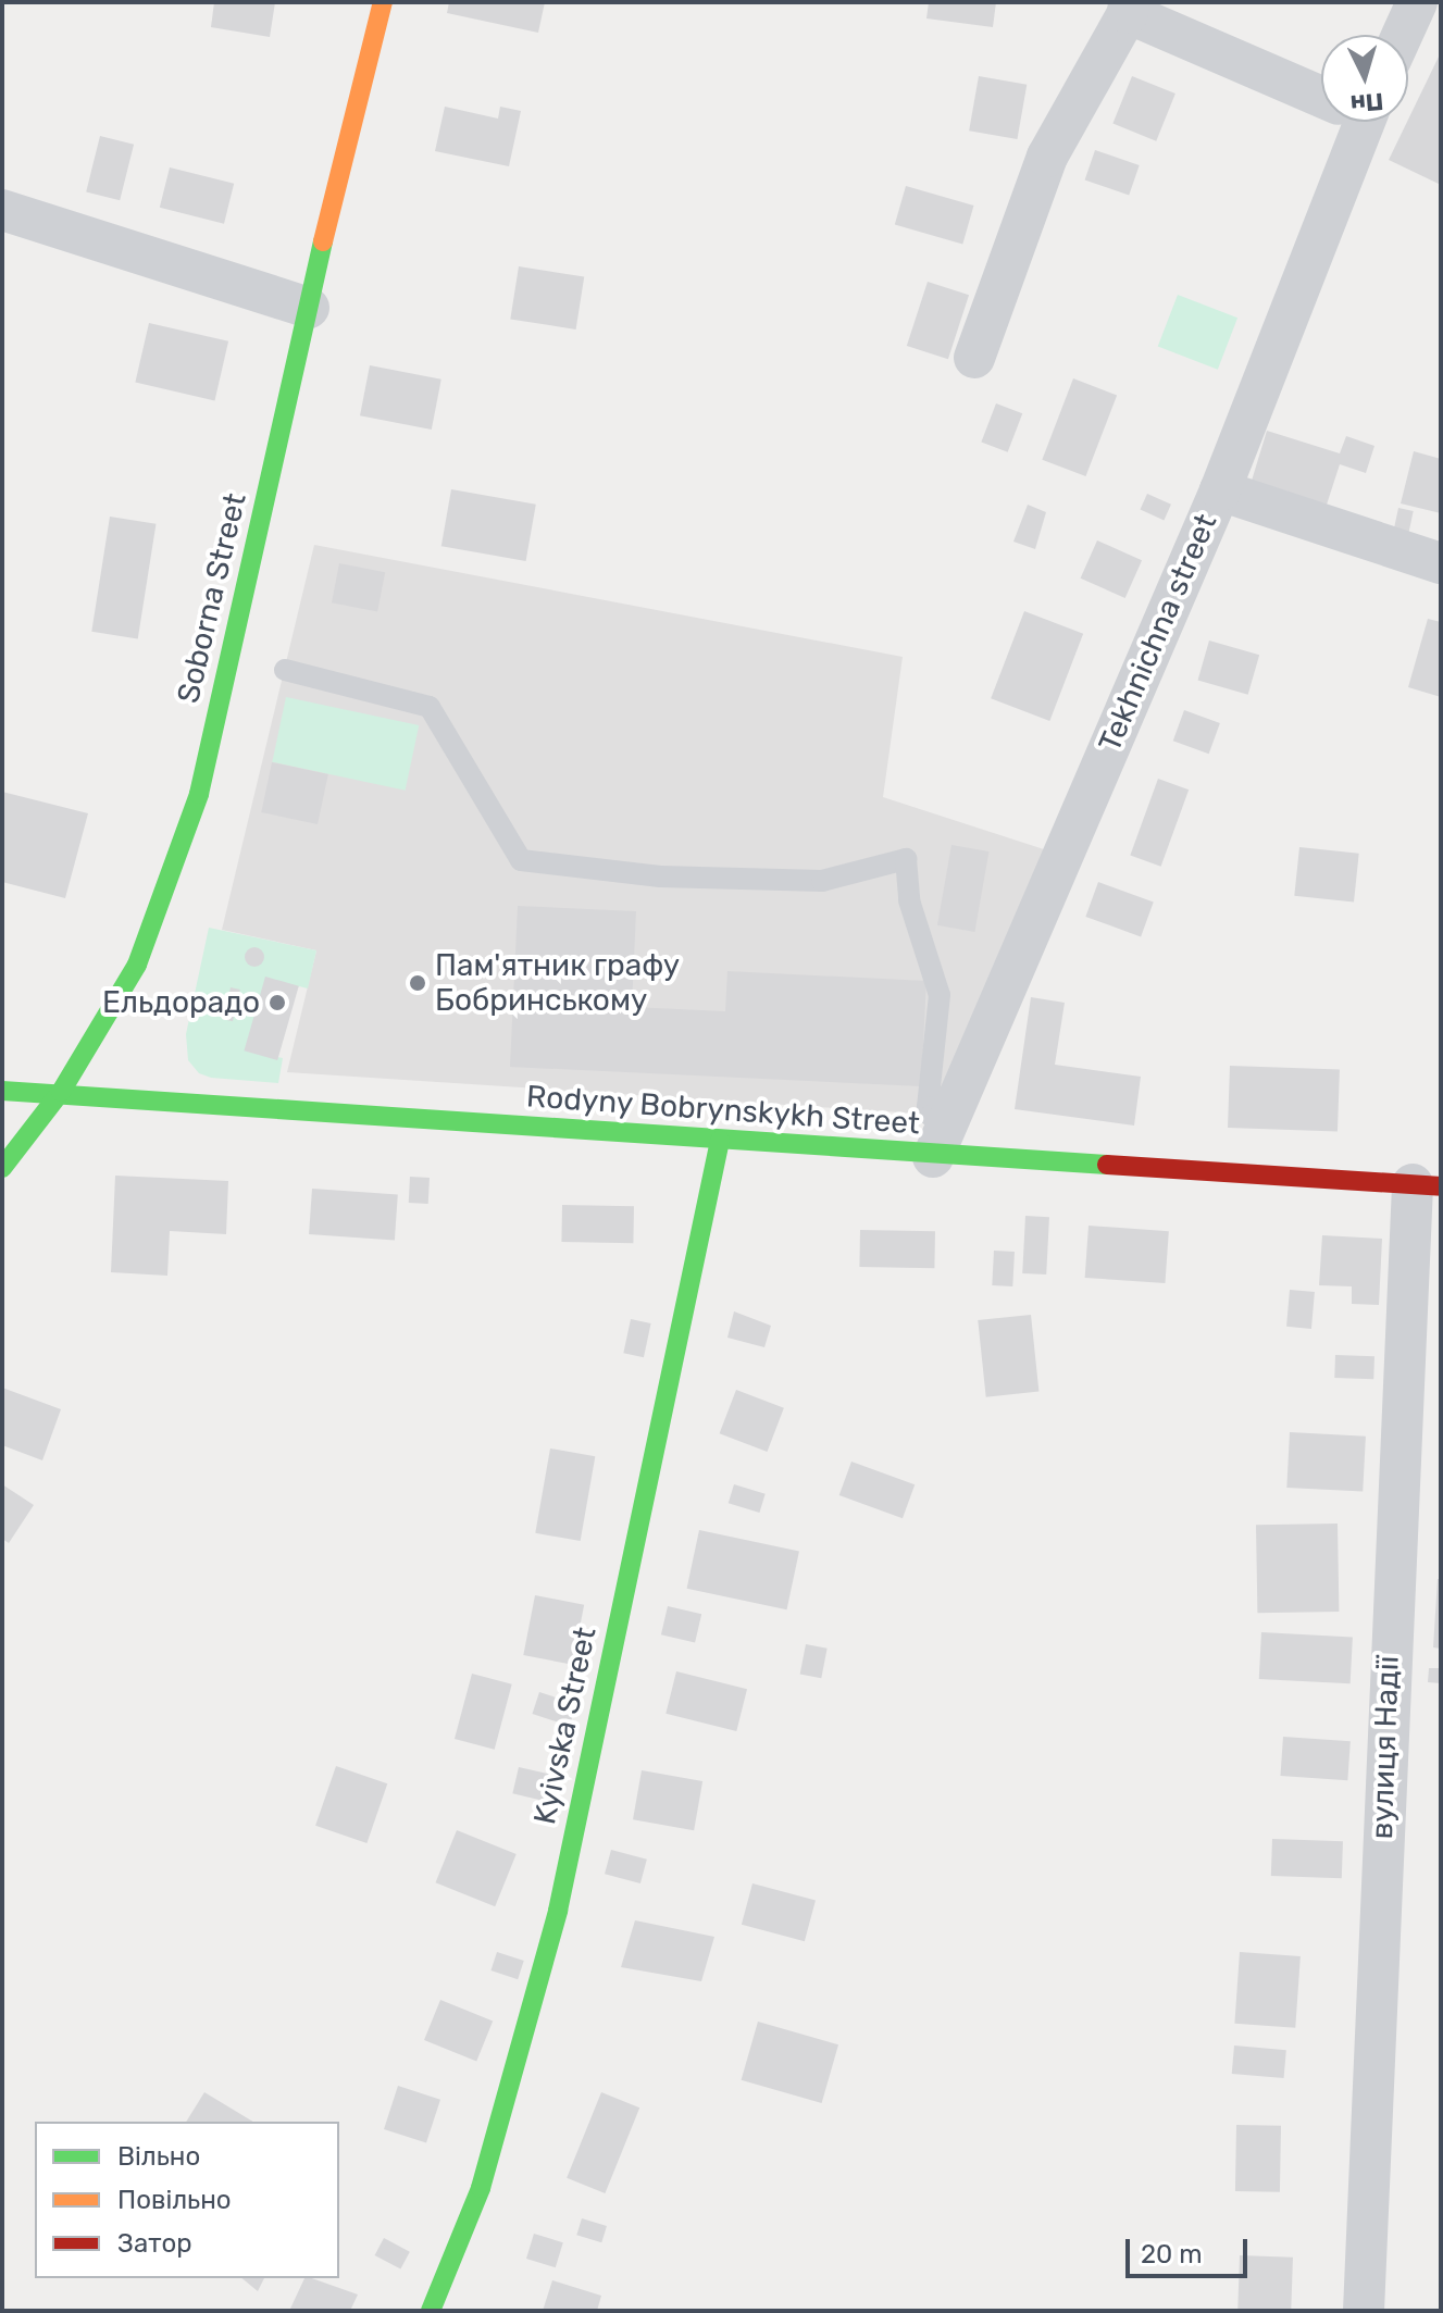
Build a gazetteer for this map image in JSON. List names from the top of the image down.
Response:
{
  "streets": {
    "street": [
      "Soborna Street",
      "Tekhnichna street",
      "Rodyny Bobrynskykh Street",
      "Kyivska Street",
      "вулиця Надії"
    ]
  },
  "crossings": [
    ["Soborna Street", "Rodyny Bobrynskykh Street"],
    ["Tekhnichna street", "Rodyny Bobrynskykh Street"],
    ["Rodyny Bobrynskykh Street", "Kyivska Street"],
    ["Rodyny Bobrynskykh Street", "вулиця Надії"]
  ],
  "places": ["Пам'ятник графу Бобринському", "Ельдорадо"],
  "legend": ["Вільно", "Повільно", "Затор"],
  "scale_bar": "20 m",
  "north": "bottom"
}
